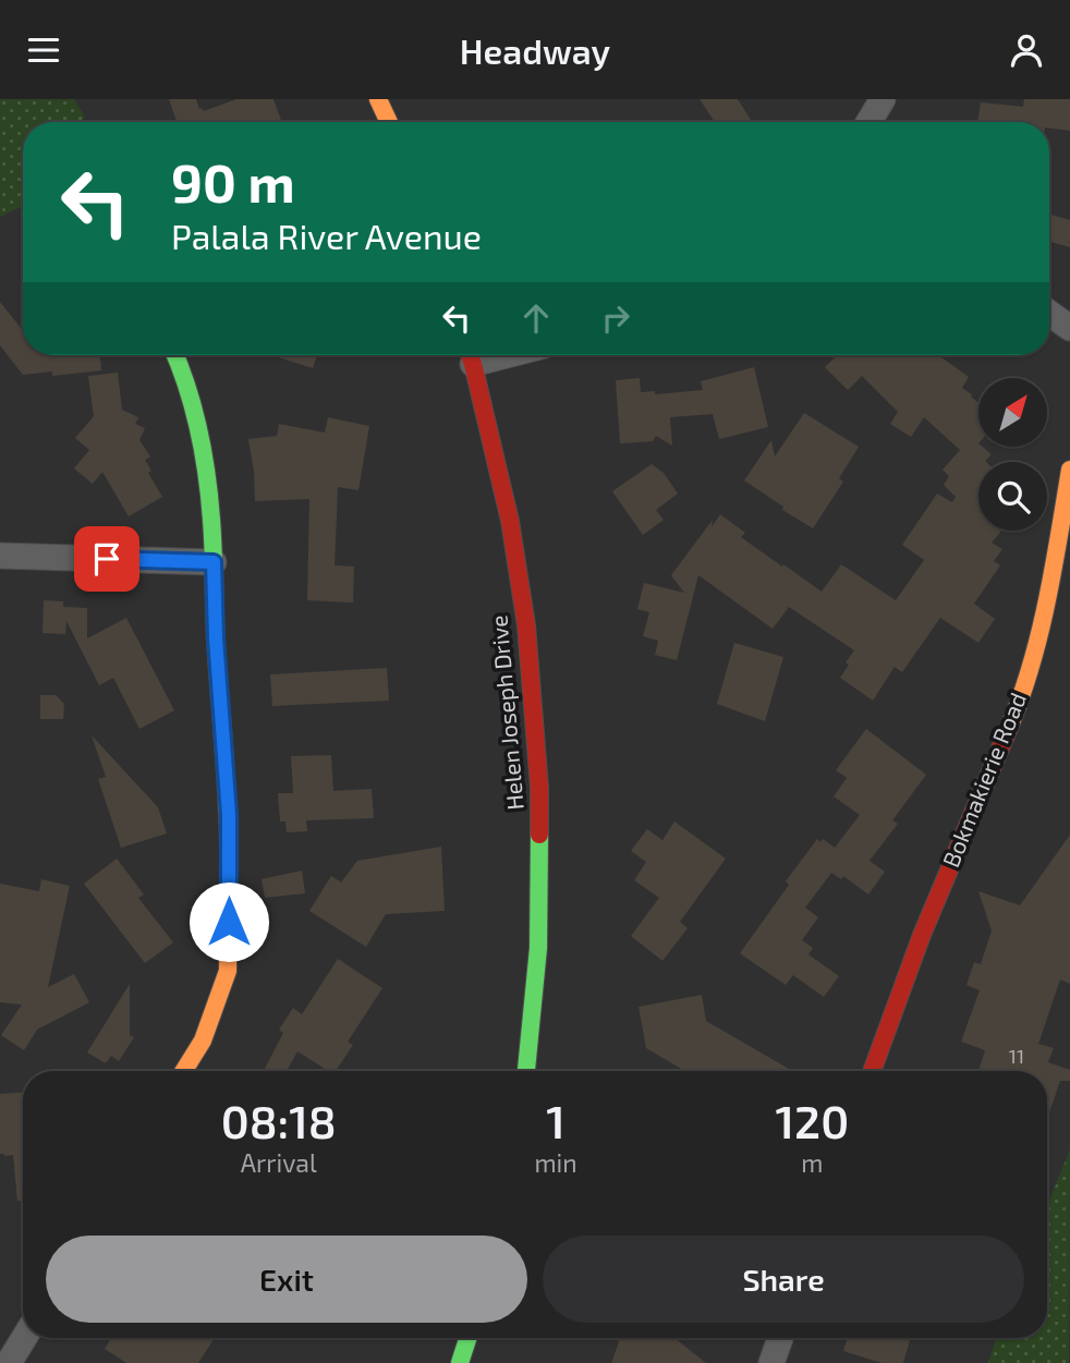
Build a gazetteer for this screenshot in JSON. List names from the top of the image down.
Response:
{
  "streets": {
    "street": ["Helen Joseph Drive", "Bokmakierie Road"]
  },
  "house_numbers": ["11"],
  "north": "top right",
  "page": {
    "header": "Headway",
    "turn": ["90 m", "Palala River Avenue"],
    "eta": [
      "08:18",
      "Arrival",
      "1",
      "min",
      "120",
      "m"
    ],
    "buttons": ["Exit", "Share"]
  }
}
